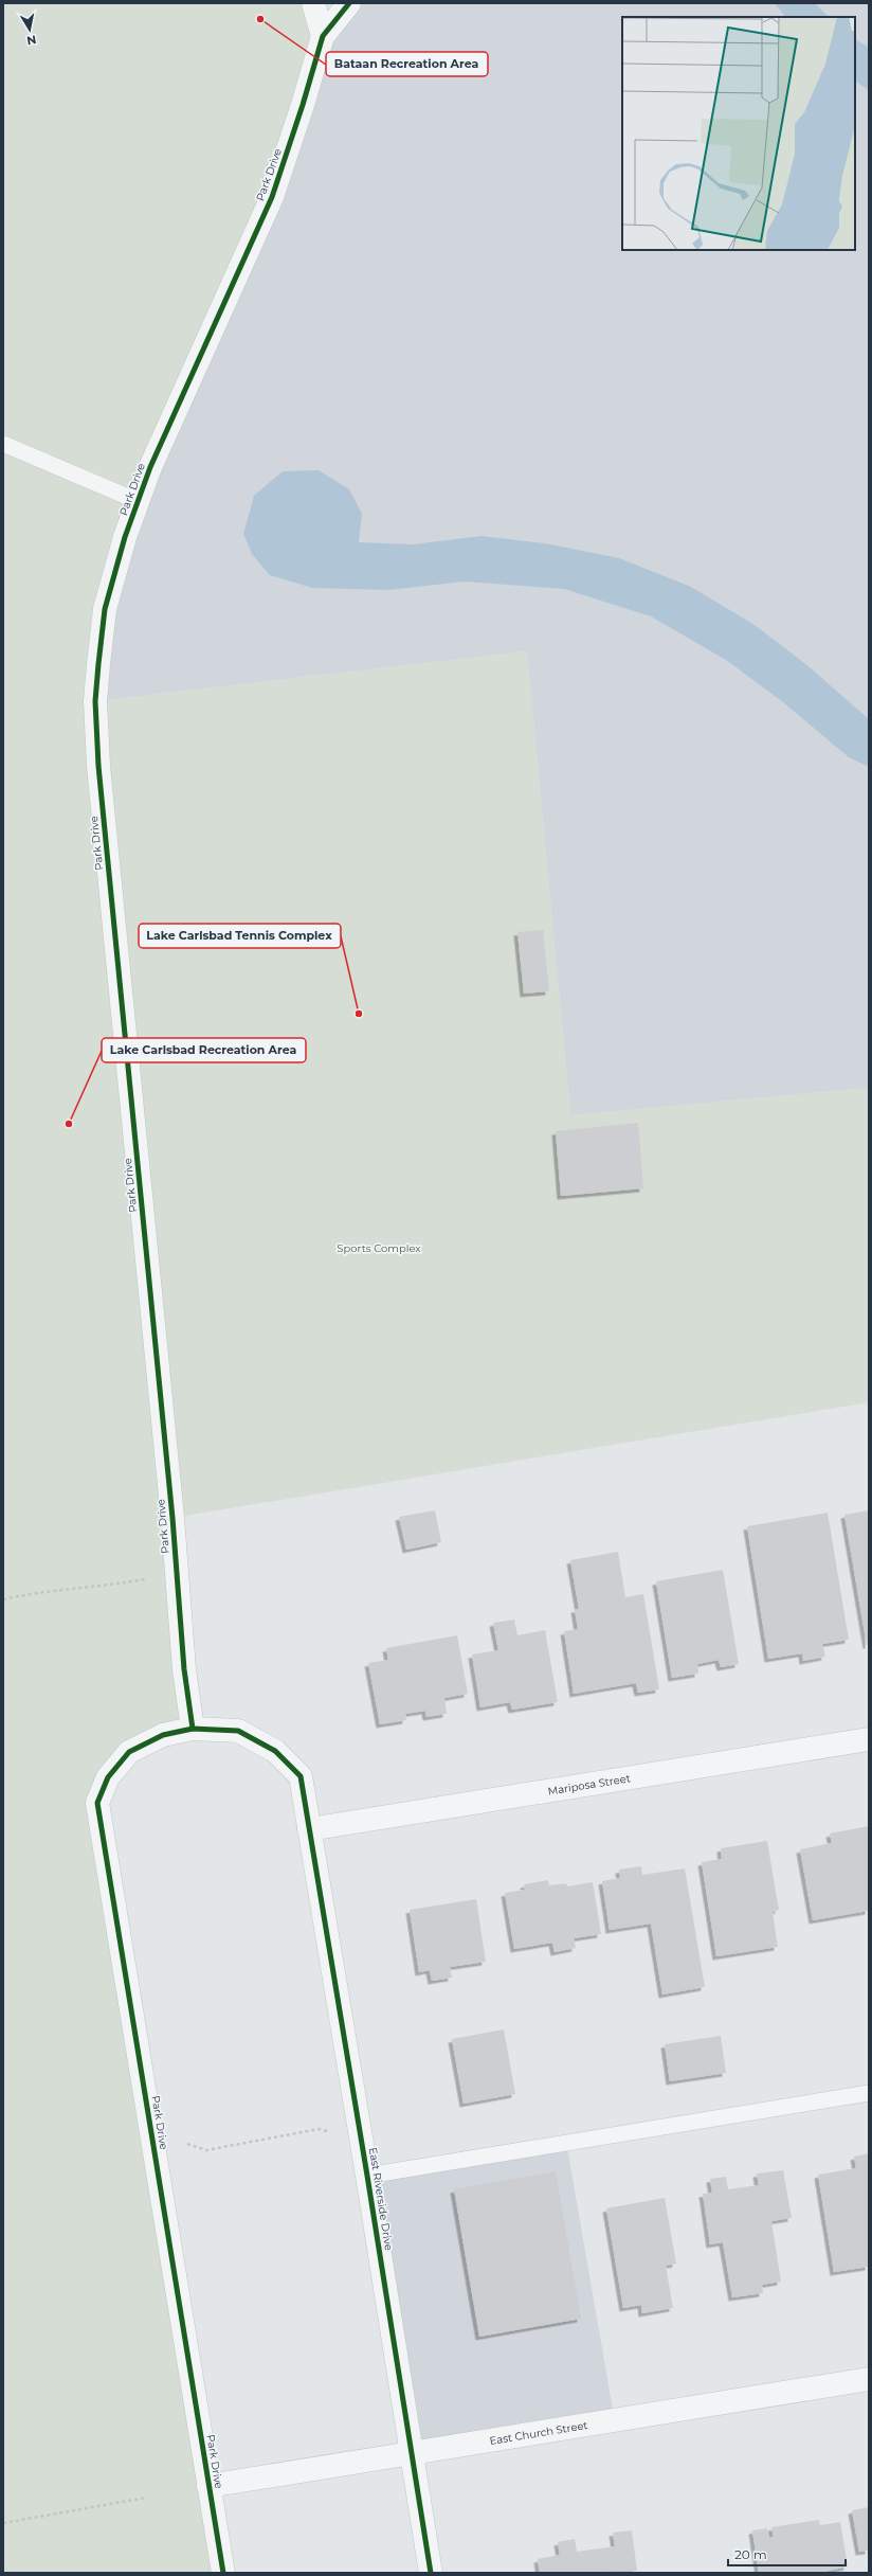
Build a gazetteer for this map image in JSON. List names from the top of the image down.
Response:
{
  "streets": {
    "street": [
      "Park Drive",
      "Mariposa Street",
      "East Riverside Drive",
      "East Church Street"
    ]
  },
  "crossings": [
    ["Park Drive", "Mariposa Street"],
    ["Park Drive", "East Riverside Drive"],
    ["Park Drive", "East Church Street"],
    ["Mariposa Street", "East Riverside Drive"],
    ["East Riverside Drive", "East Church Street"]
  ],
  "parks": ["Sports Complex"],
  "places": ["Bataan Recreation Area", "Lake Carlsbad Tennis Complex", "Lake Carlsbad Recreation Area"],
  "scale_bar": "20 m",
  "north": "bottom"
}
